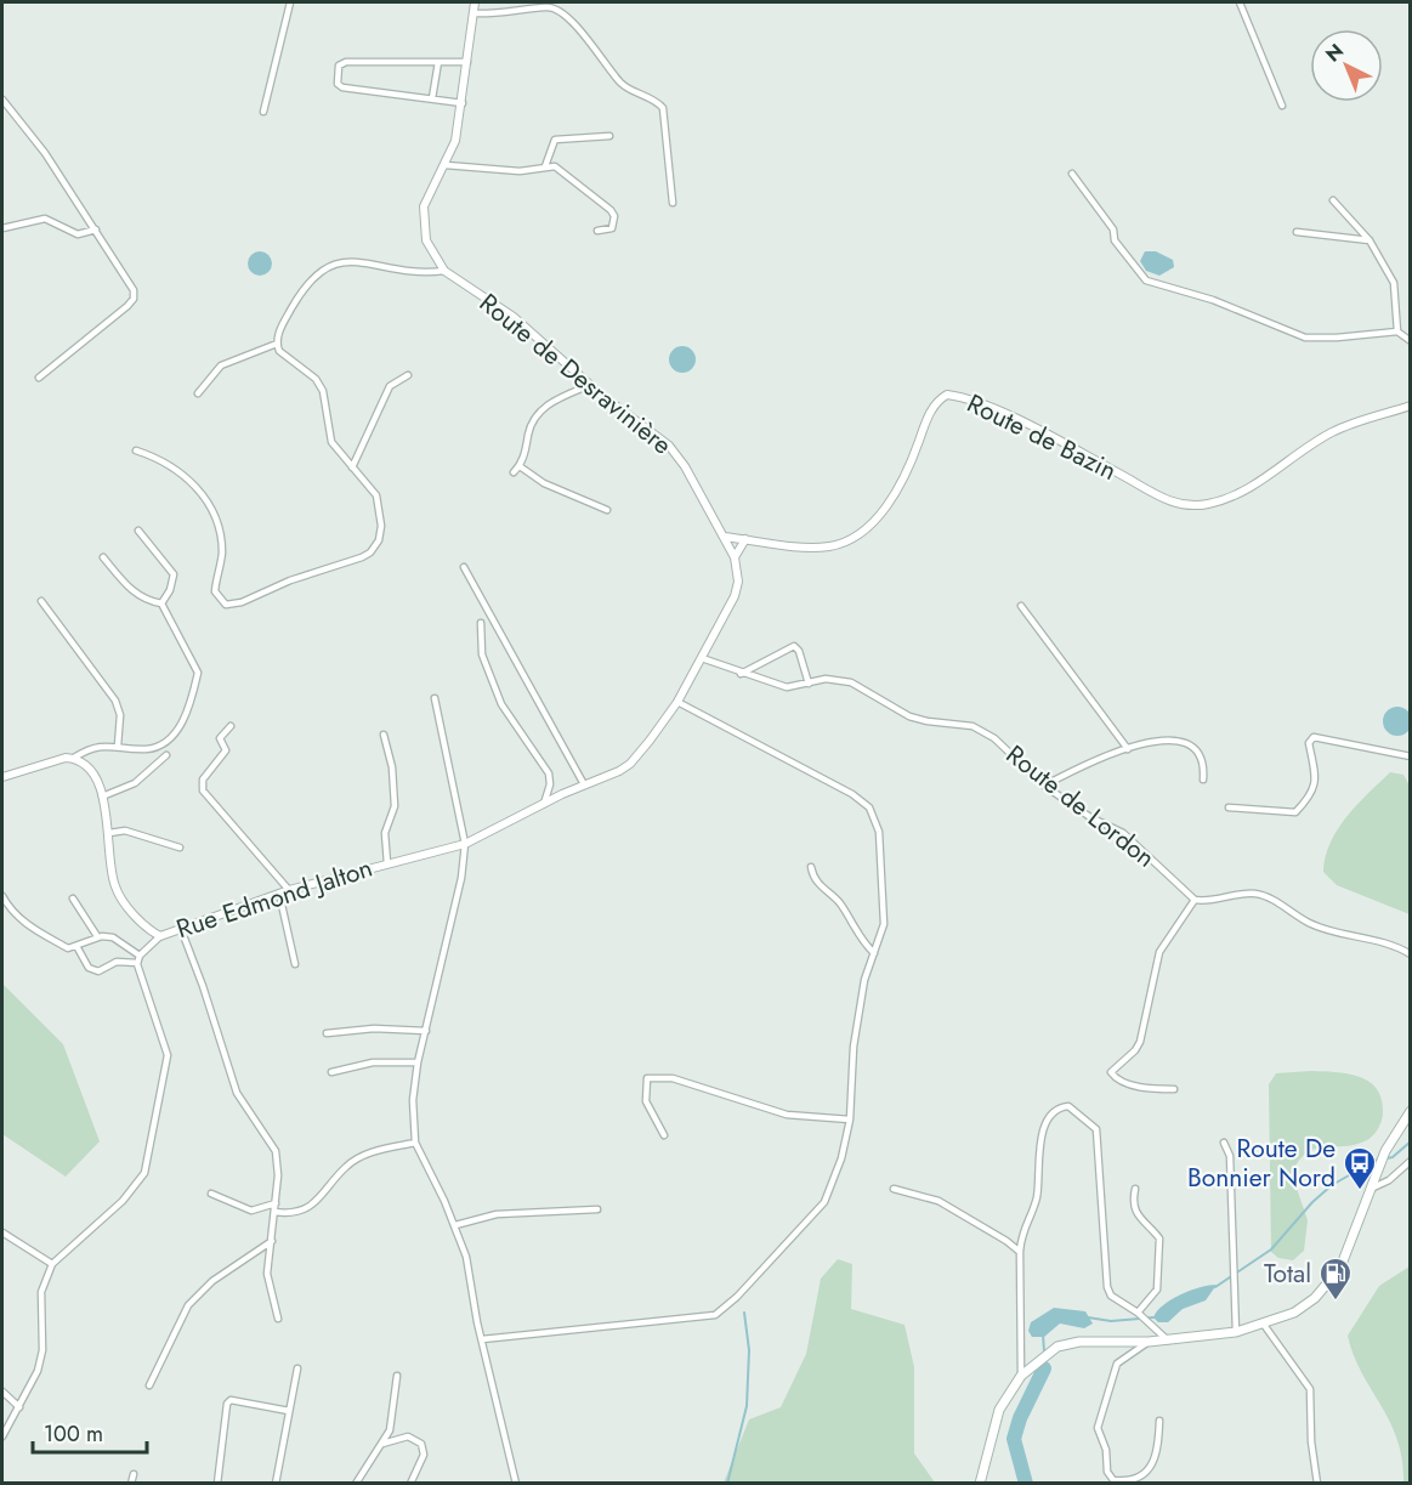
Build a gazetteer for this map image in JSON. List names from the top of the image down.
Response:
{
  "streets": {
    "street": [
      "Route de Desravinière",
      "Route de Bazin",
      "Route de Lordon",
      "Rue Edmond Jalton"
    ]
  },
  "crossings": [
    ["Route de Desravinière", "Route de Bazin"],
    ["Route de Desravinière", "Route de Lordon"],
    ["Route de Desravinière", "Rue Edmond Jalton"]
  ],
  "places": {
    "bus stop": ["Route De Bonnier Nord"],
    "fuel station": ["Total"]
  },
  "scale_bar": "100 m",
  "north": "top left"
}
